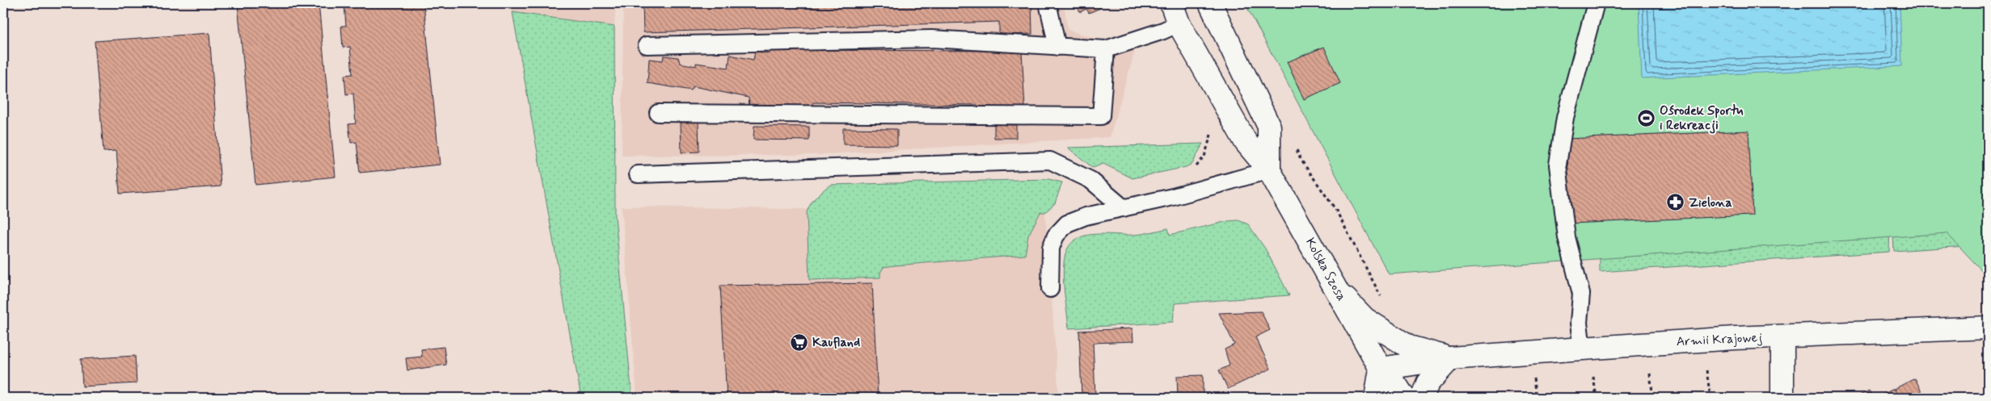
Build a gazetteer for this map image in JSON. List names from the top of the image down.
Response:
{
  "streets": {
    "street": ["Kolska Szosa", "Armii Krajowej"]
  },
  "crossings": [
    ["Kolska Szosa", "Armii Krajowej"]
  ],
  "places": {
    "sports": ["Ośrodek Sportu i Rekreacji"],
    "pharmacy": ["Zielona"],
    "supermarket": ["Kaufland"]
  }
}
